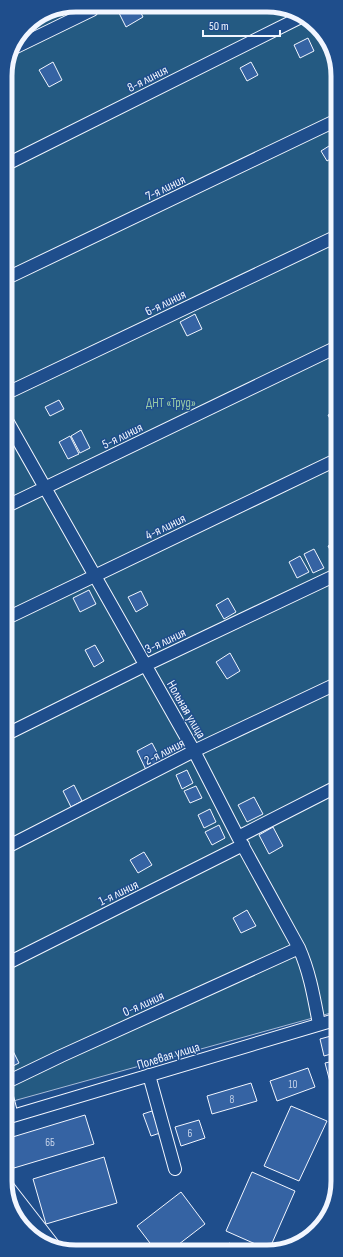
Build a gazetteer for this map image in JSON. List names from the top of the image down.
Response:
{
  "streets": {
    "street": [
      "8-я линия",
      "7-я линия",
      "6-я линия",
      "5-я линия",
      "4-я линия",
      "3-я линия",
      "Нольная улица",
      "2-я линия",
      "1-я линия",
      "0-я линия",
      "Полевая улица"
    ]
  },
  "crossings": [
    ["5-я линия", "Нольная улица"],
    ["4-я линия", "Нольная улица"],
    ["3-я линия", "Нольная улица"],
    ["Нольная улица", "2-я линия"],
    ["Нольная улица", "1-я линия"],
    ["Нольная улица", "0-я линия"],
    ["Нольная улица", "Полевая улица"]
  ],
  "parks": ["ДНТ «Труд»"],
  "house_numbers": [
    "10",
    "8",
    "6",
    "6Б"
  ],
  "scale_bar": "50 m"
}
